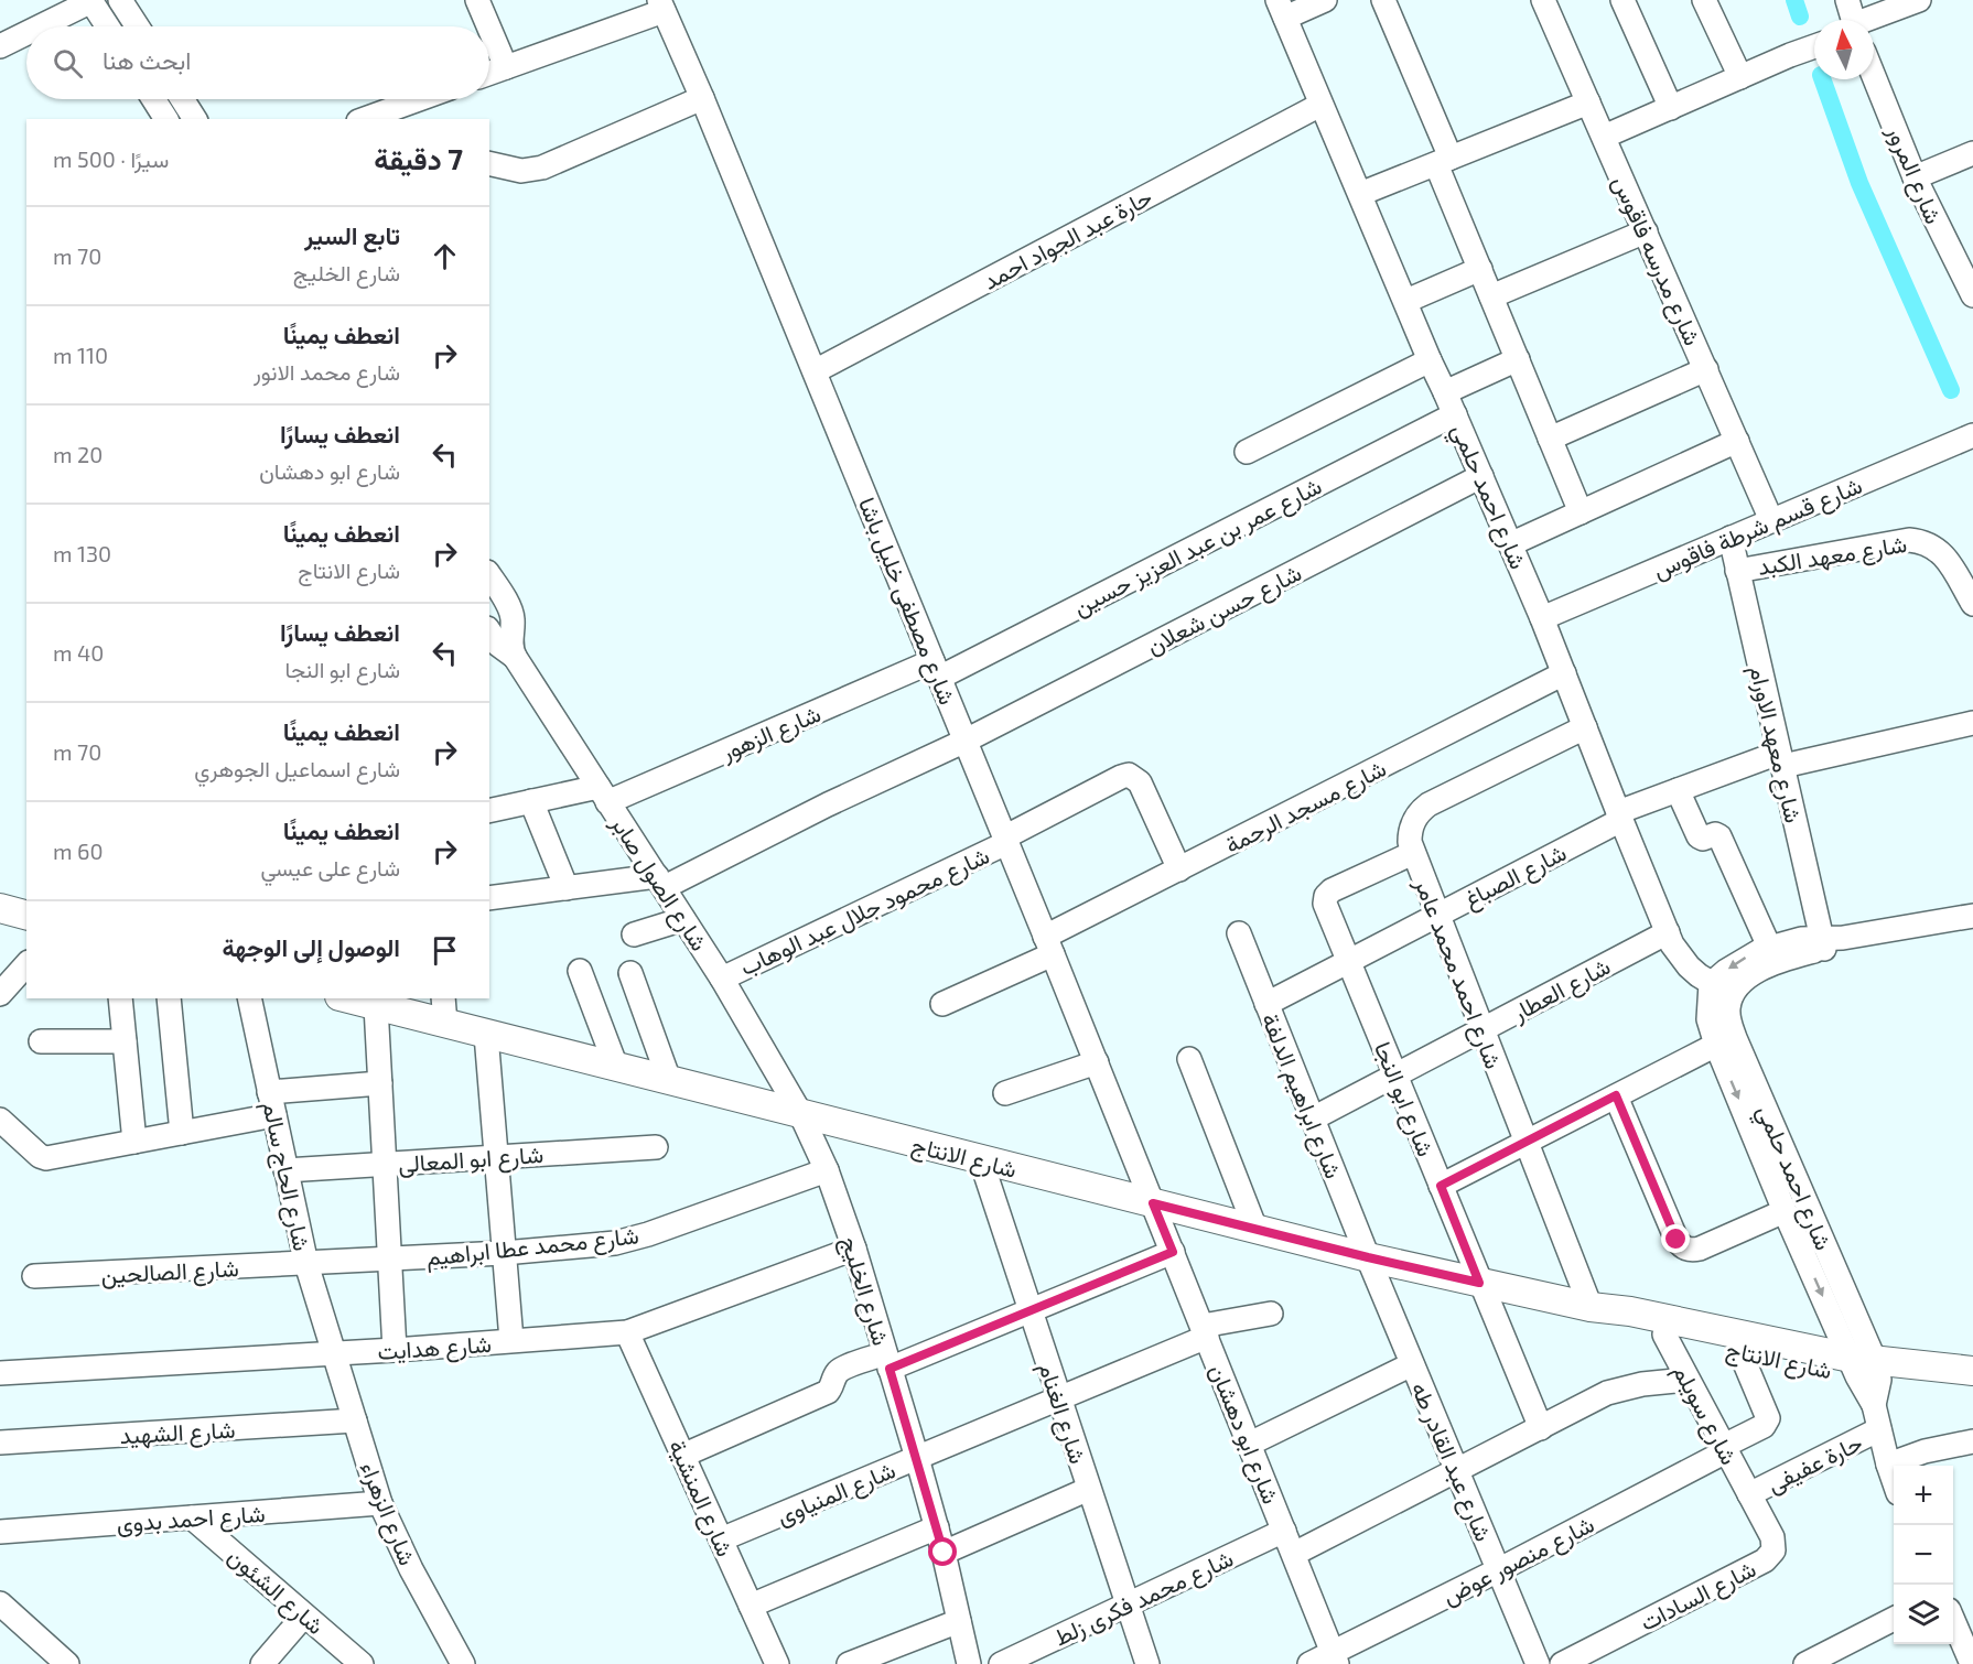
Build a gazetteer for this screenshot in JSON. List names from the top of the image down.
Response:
{
  "streets": {
    "main road": ["شارع الانتاج"],
    "street": [
      "شارع المرور",
      "حارة عبد الجواد احمد",
      "شارع مدرسه فاقوس",
      "شارع احمد حلمي",
      "شارع قسم شرطة فاقوس",
      "شارع عمر بن عبد العزيز حسين",
      "شارع معهد الكبد",
      "شارع مصطفى خليل باشا",
      "شارع حسن شعلان",
      "شارع الزهور",
      "شارع معهد الاورام",
      "شارع مسجد الرحمة",
      "شارع الصباغ",
      "شارع الصول صابر",
      "شارع محمود جلال عبد الوهاب",
      "شارع احمد محمد عامر",
      "شارع العطار",
      "شارع ابراهيم الدلفة",
      "شارع ابو النجا",
      "شارع ابو المعالى",
      "شارع الحاج سالم",
      "شارع محمد عطا ابراهيم",
      "شارع الصالحين",
      "شارع الخليج",
      "شارع هدايت",
      "شارع الغنام",
      "شارع سويلم",
      "شارع الشهيد",
      "شارع ابو دهشان",
      "شارع عبد القادر طه",
      "حارة عفيفى",
      "شارع المنياوى",
      "شارع المنشية",
      "شارع الزهراء",
      "شارع احمد بدوى",
      "شارع منصور عوض",
      "شارع الشئون",
      "شارع السادات",
      "شارع محمد فكرى زلط"
    ]
  },
  "crossings": [
    ["حارة عبد الجواد احمد", "شارع احمد حلمي"],
    ["حارة عبد الجواد احمد", "شارع مصطفى خليل باشا"],
    ["شارع مدرسه فاقوس", "شارع قسم شرطة فاقوس"],
    ["شارع احمد حلمي", "شارع قسم شرطة فاقوس"],
    ["شارع احمد حلمي", "شارع عمر بن عبد العزيز حسين"],
    ["شارع احمد حلمي", "شارع حسن شعلان"],
    ["شارع احمد حلمي", "شارع مسجد الرحمة"],
    ["شارع احمد حلمي", "شارع الصباغ"],
    ["شارع احمد حلمي", "شارع احمد محمد عامر"],
    ["شارع احمد حلمي", "شارع العطار"],
    ["شارع احمد حلمي", "شارع الانتاج"],
    ["شارع قسم شرطة فاقوس", "شارع معهد الاورام"],
    ["شارع عمر بن عبد العزيز حسين", "شارع مصطفى خليل باشا"],
    ["شارع عمر بن عبد العزيز حسين", "شارع الزهور"],
    ["شارع معهد الكبد", "شارع معهد الاورام"],
    ["شارع مصطفى خليل باشا", "شارع حسن شعلان"],
    ["شارع مصطفى خليل باشا", "شارع الزهور"],
    ["شارع مصطفى خليل باشا", "شارع مسجد الرحمة"],
    ["شارع مصطفى خليل باشا", "شارع محمود جلال عبد الوهاب"],
    ["شارع مصطفى خليل باشا", "شارع الانتاج"],
    ["شارع مصطفى خليل باشا", "شارع ابو دهشان"],
    ["شارع حسن شعلان", "شارع الصول صابر"],
    ["شارع الزهور", "شارع الصول صابر"],
    ["شارع معهد الاورام", "شارع الصباغ"],
    ["شارع مسجد الرحمة", "شارع محمود جلال عبد الوهاب"],
    ["شارع الصباغ", "شارع احمد محمد عامر"],
    ["شارع الصباغ", "شارع ابراهيم الدلفة"],
    ["شارع الصباغ", "شارع ابو النجا"],
    ["شارع الصول صابر", "شارع محمود جلال عبد الوهاب"],
    ["شارع الصول صابر", "شارع الانتاج"],
    ["شارع الصول صابر", "شارع الخليج"],
    ["شارع احمد محمد عامر", "شارع العطار"],
    ["شارع احمد محمد عامر", "شارع ابو النجا"],
    ["شارع احمد محمد عامر", "شارع الانتاج"],
    ["شارع العطار", "شارع ابراهيم الدلفة"],
    ["شارع العطار", "شارع ابو النجا"],
    ["شارع ابراهيم الدلفة", "شارع الانتاج"],
    ["شارع ابراهيم الدلفة", "شارع عبد القادر طه"],
    ["شارع ابو النجا", "شارع الانتاج"],
    ["شارع الانتاج", "شارع الخليج"],
    ["شارع الانتاج", "شارع الغنام"],
    ["شارع الانتاج", "شارع سويلم"],
    ["شارع الانتاج", "شارع ابو دهشان"],
    ["شارع الانتاج", "شارع عبد القادر طه"],
    ["شارع الانتاج", "شارع منصور عوض"],
    ["شارع ابو المعالى", "شارع الحاج سالم"],
    ["شارع الحاج سالم", "شارع محمد عطا ابراهيم"],
    ["شارع الحاج سالم", "شارع الصالحين"],
    ["شارع الحاج سالم", "شارع هدايت"],
    ["شارع الحاج سالم", "شارع الزهراء"],
    ["شارع محمد عطا ابراهيم", "شارع الصالحين"],
    ["شارع محمد عطا ابراهيم", "شارع الخليج"],
    ["شارع الخليج", "شارع هدايت"],
    ["شارع الخليج", "شارع المنياوى"],
    ["شارع هدايت", "شارع المنشية"],
    ["شارع هدايت", "شارع الزهراء"],
    ["شارع الغنام", "شارع المنياوى"],
    ["شارع الغنام", "شارع محمد فكرى زلط"],
    ["شارع سويلم", "حارة عفيفى"],
    ["شارع سويلم", "شارع منصور عوض"],
    ["شارع سويلم", "شارع السادات"],
    ["شارع الشهيد", "شارع الزهراء"],
    ["شارع ابو دهشان", "شارع المنياوى"],
    ["شارع ابو دهشان", "شارع منصور عوض"],
    ["شارع ابو دهشان", "شارع محمد فكرى زلط"],
    ["شارع عبد القادر طه", "شارع منصور عوض"],
    ["حارة عفيفى", "شارع السادات"],
    ["شارع المنياوى", "شارع المنشية"],
    ["شارع الزهراء", "شارع احمد بدوى"],
    ["شارع احمد بدوى", "شارع الشئون"]
  ],
  "north": "top",
  "page": {
    "search": "ابحث هنا",
    "heading": ["7 دقيقة", "سيرًا · 500 m"],
    "list": [
      ["تابع السير", "شارع الخليج", "70 m"],
      ["انعطف يمينًا", "شارع محمد الانور", "110 m"],
      ["انعطف يسارًا", "شارع ابو دهشان", "20 m"],
      ["انعطف يمينًا", "شارع الانتاج", "130 m"],
      ["انعطف يسارًا", "شارع ابو النجا", "40 m"],
      ["انعطف يمينًا", "شارع اسماعيل الجوهري", "70 m"],
      ["انعطف يمينًا", "شارع على عيسي", "60 m"],
      "الوصول إلى الوجهة"
    ],
    "map_buttons": ["+", "−"]
  }
}
